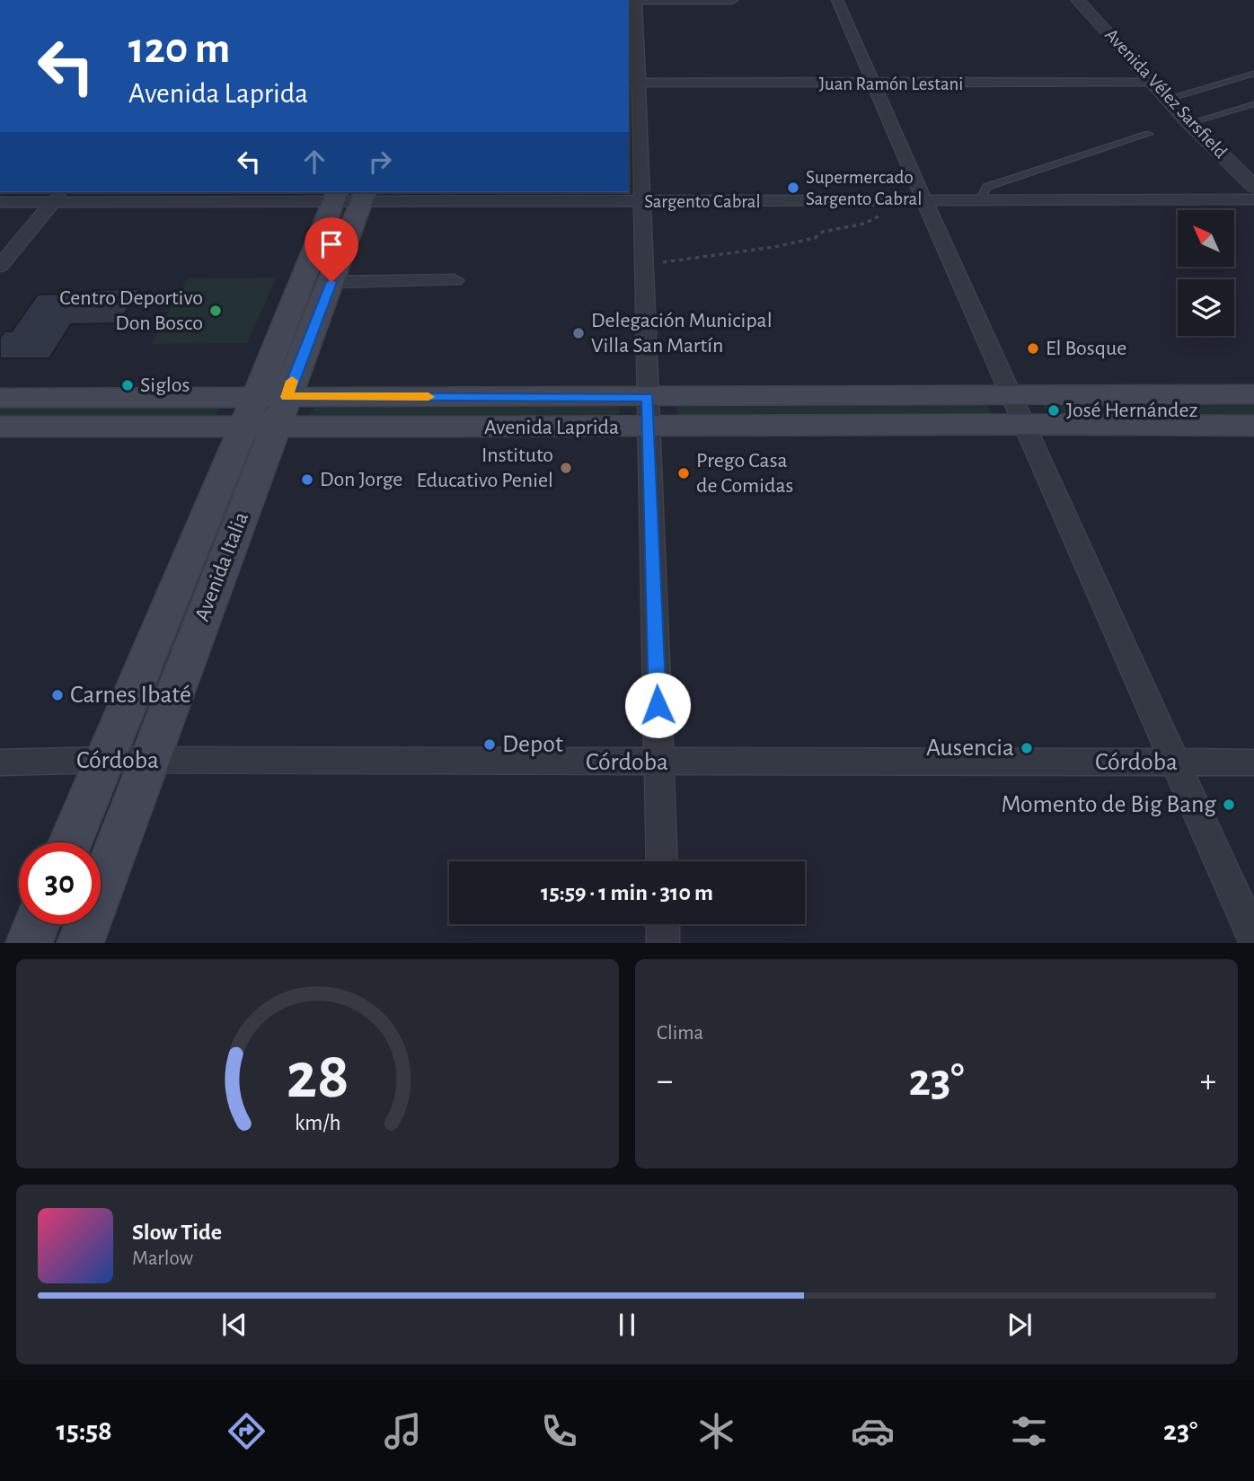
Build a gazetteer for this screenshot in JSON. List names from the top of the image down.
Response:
{
  "streets": {
    "main road": ["Avenida Laprida", "Avenida Italia"],
    "street": [
      "Juan Ramón Lestani",
      "Avenida Vélez Sarsfield",
      "Sargento Cabral",
      "Córdoba"
    ]
  },
  "crossings": [
    ["Juan Ramón Lestani", "Avenida Vélez Sarsfield"],
    ["Sargento Cabral", "Avenida Italia"],
    ["Avenida Laprida", "Avenida Italia"],
    ["Avenida Italia", "Córdoba"]
  ],
  "places": [
    "Supermercado Sargento Cabral",
    "Centro Deportivo Don Bosco",
    "Delegación Municipal Villa San Martín",
    "El Bosque",
    "Siglos",
    "José Hernández",
    "Instituto Educativo Peniel",
    "Prego Casa de Comidas",
    "Don Jorge",
    "Carnes Ibaté",
    "Depot",
    "Ausencia",
    "Momento de Big Bang"
  ],
  "north": "top left",
  "page": {
    "turn": ["120 m", "Avenida Laprida"],
    "limit": "30",
    "trip": "15:59 · 1 min · 310 m",
    "tile": "Clima",
    "heat": ["−", "23°", "+"],
    "song": ["Slow Tide", "Marlow"],
    "tabs": ["15:58", "23°"],
    "gauge": ["28", "km/h"]
  }
}
